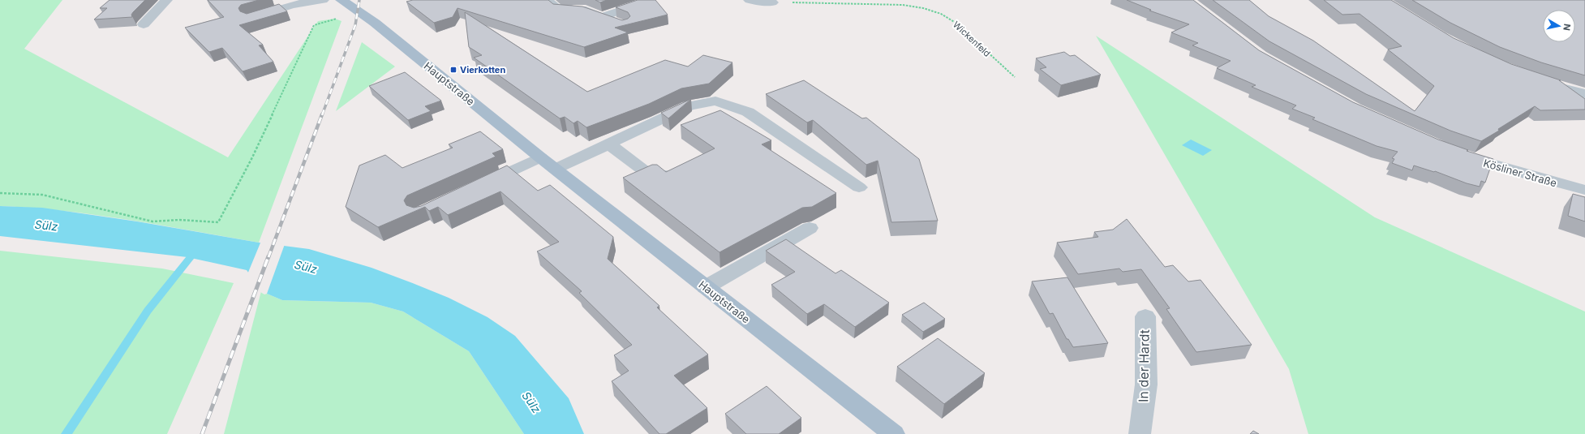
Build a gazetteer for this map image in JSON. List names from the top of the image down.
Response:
{
  "streets": {
    "main road": ["Hauptstraße"],
    "street": ["Kösliner Straße", "In der Hardt"],
    "path": ["Wickenfeld"]
  },
  "water": ["Sülz"],
  "places": {
    "transit": ["Vierkotten"]
  },
  "north": "right"
}
